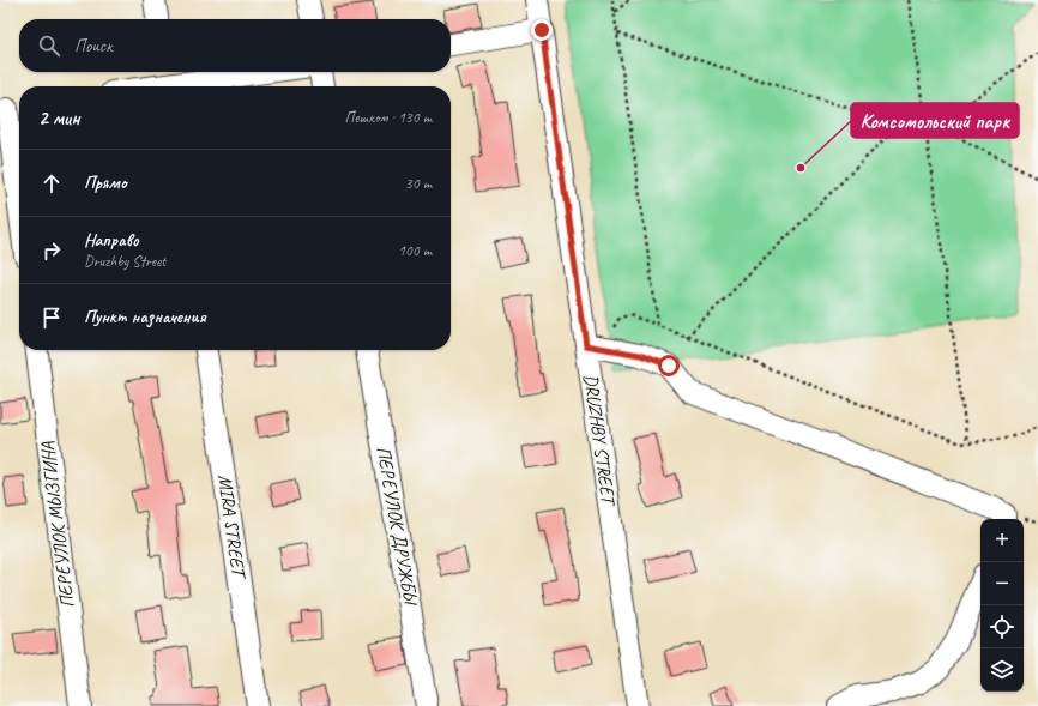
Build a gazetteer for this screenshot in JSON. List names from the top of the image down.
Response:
{
  "streets": {
    "street": [
      "DRUZHBY STREET",
      "ПЕРЕУЛОК МЫЗГИНА",
      "MIRA STREET",
      "ПЕРЕУЛОК ДРУЖБЫ"
    ]
  },
  "places": ["Комсомольский парк"],
  "page": {
    "search": "Поиск",
    "heading": ["2 мин", "Пешком · 130 m"],
    "list": [
      ["Прямо", "30 m"],
      ["Направо", "Druzhby Street", "100 m"],
      "Пункт назначения"
    ],
    "map_buttons": ["+", "−"]
  }
}
